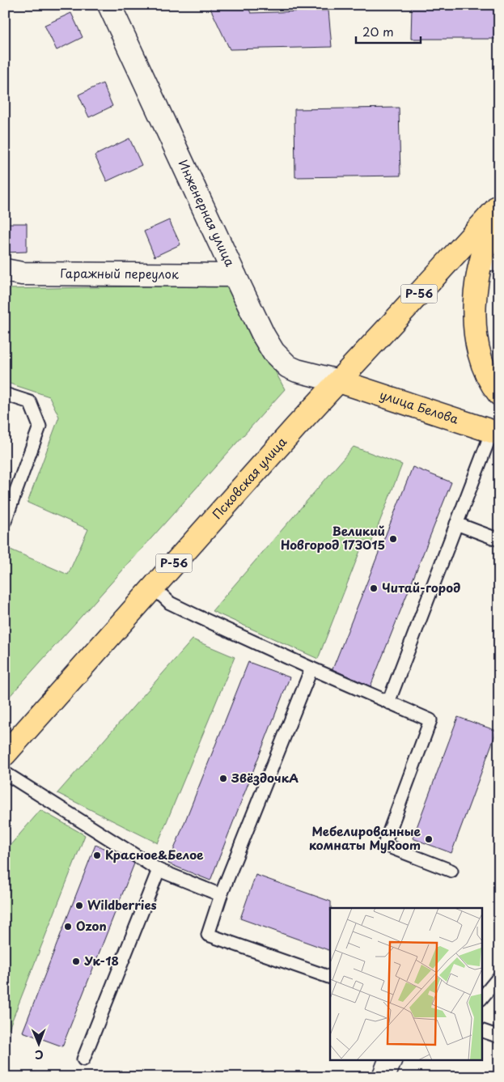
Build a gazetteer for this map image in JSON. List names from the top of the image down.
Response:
{
  "streets": {
    "main road": ["Р-56", "улица Белова", "Псковская улица"],
    "street": ["Инженерная улица", "Гаражный переулок"]
  },
  "crossings": [
    ["Инженерная улица", "Гаражный переулок"],
    ["Инженерная улица", "улица Белова"],
    ["Инженерная улица", "Псковская улица"],
    ["улица Белова", "Псковская улица"]
  ],
  "places": [
    "Великий Новгород 173015",
    "Читай-город",
    "ЗвёздочкА",
    "Мебелированные комнаты MyRoom",
    "Красное&Белое",
    "Wildberries",
    "Ozon",
    "Ук-18"
  ],
  "scale_bar": "20 m",
  "north": "bottom"
}
